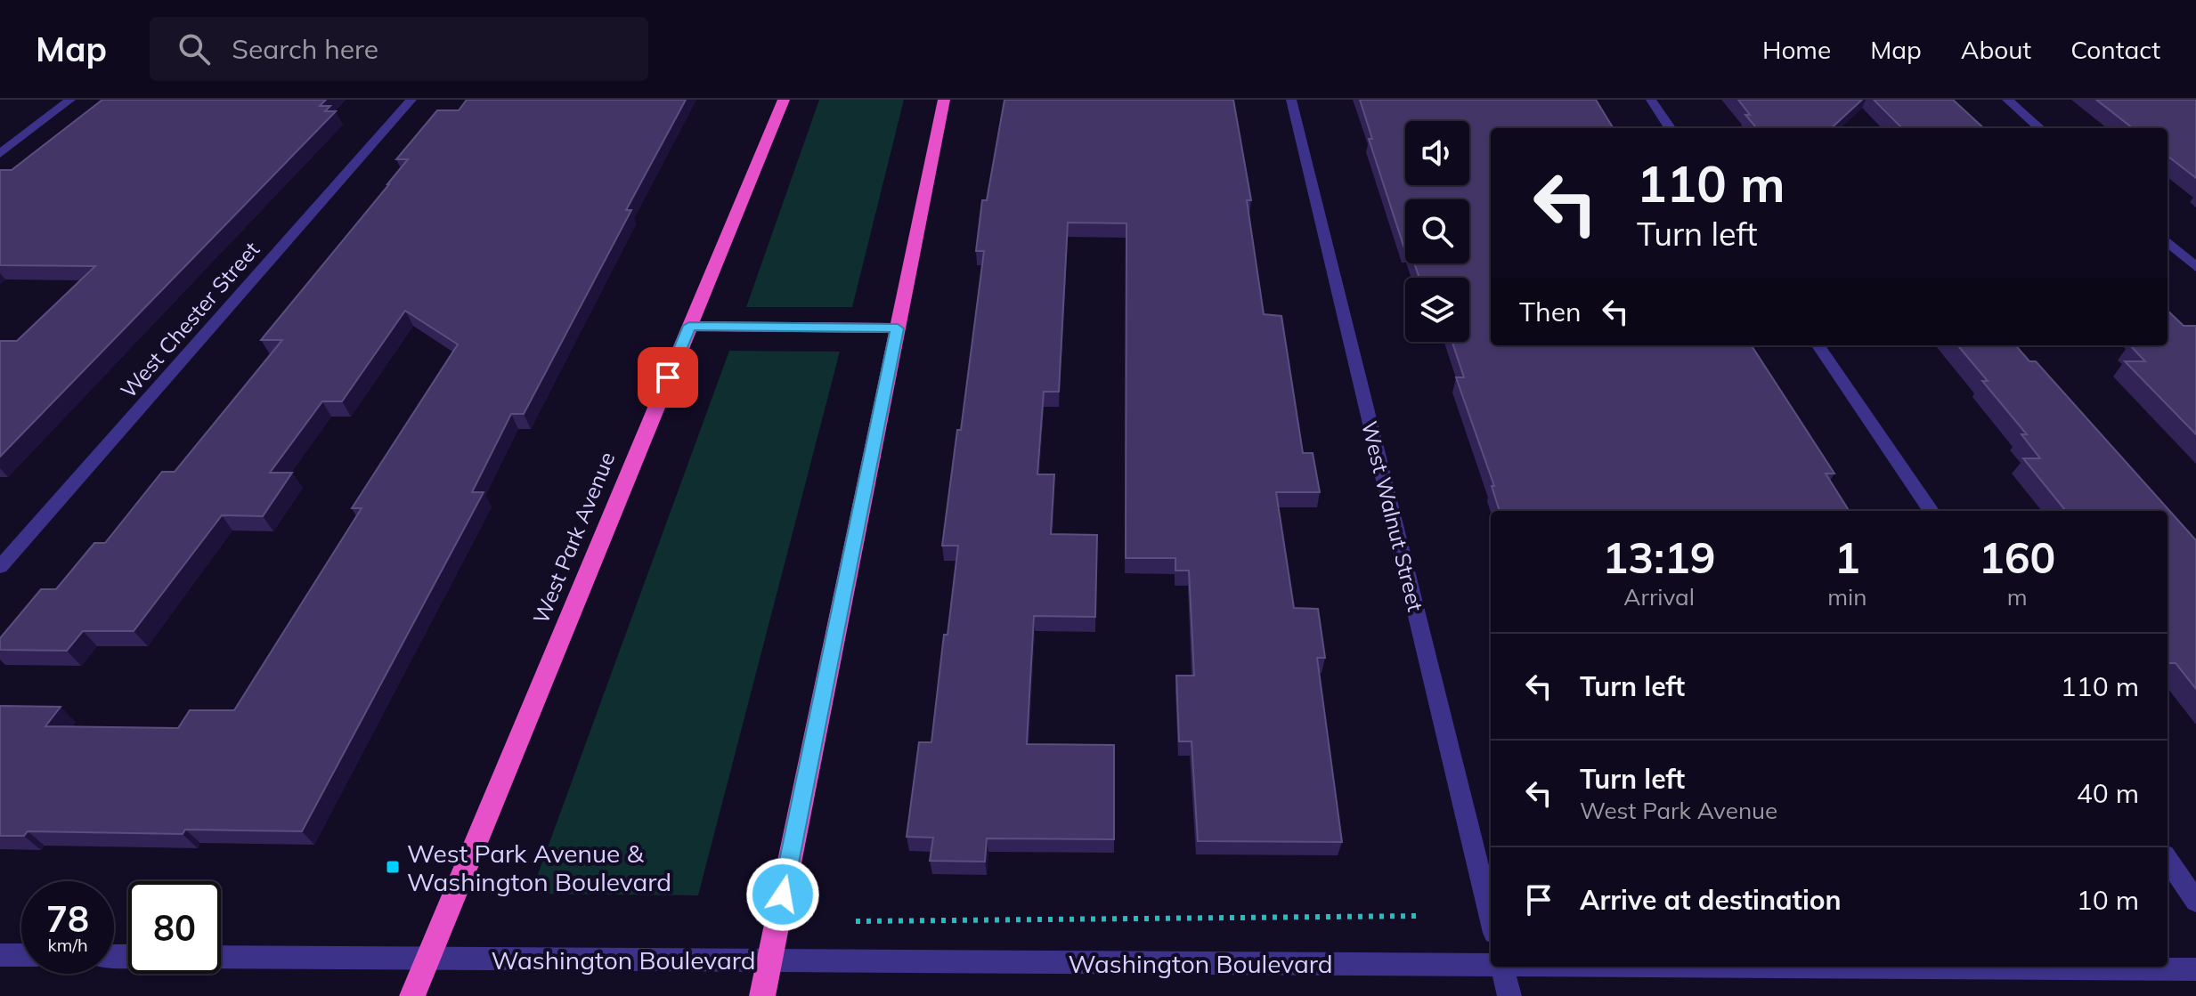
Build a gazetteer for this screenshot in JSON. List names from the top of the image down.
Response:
{
  "streets": {
    "highway": ["West Park Avenue"],
    "street": ["West Chester Street", "West Walnut Street", "Washington Boulevard"]
  },
  "crossings": [
    ["West Park Avenue", "Washington Boulevard"]
  ],
  "places": {
    "transit": ["West Park Avenue & Washington Boulevard"]
  },
  "page": {
    "header": "Map",
    "search": "Search here",
    "nav": [
      "Home",
      "Map",
      "About",
      "Contact"
    ],
    "turn": ["110 m", "Turn left"],
    "then": "Then",
    "eta": [
      "13:19",
      "Arrival",
      "1",
      "min",
      "160",
      "m"
    ],
    "list": [
      {
        "name": "Turn left",
        "value": "110 m"
      },
      {
        "name": "Turn left",
        "note": "West Park Avenue",
        "value": "40 m"
      },
      {
        "name": "Arrive at destination",
        "value": "10 m"
      }
    ],
    "speed": "78 km/h",
    "limit": "80"
  }
}
